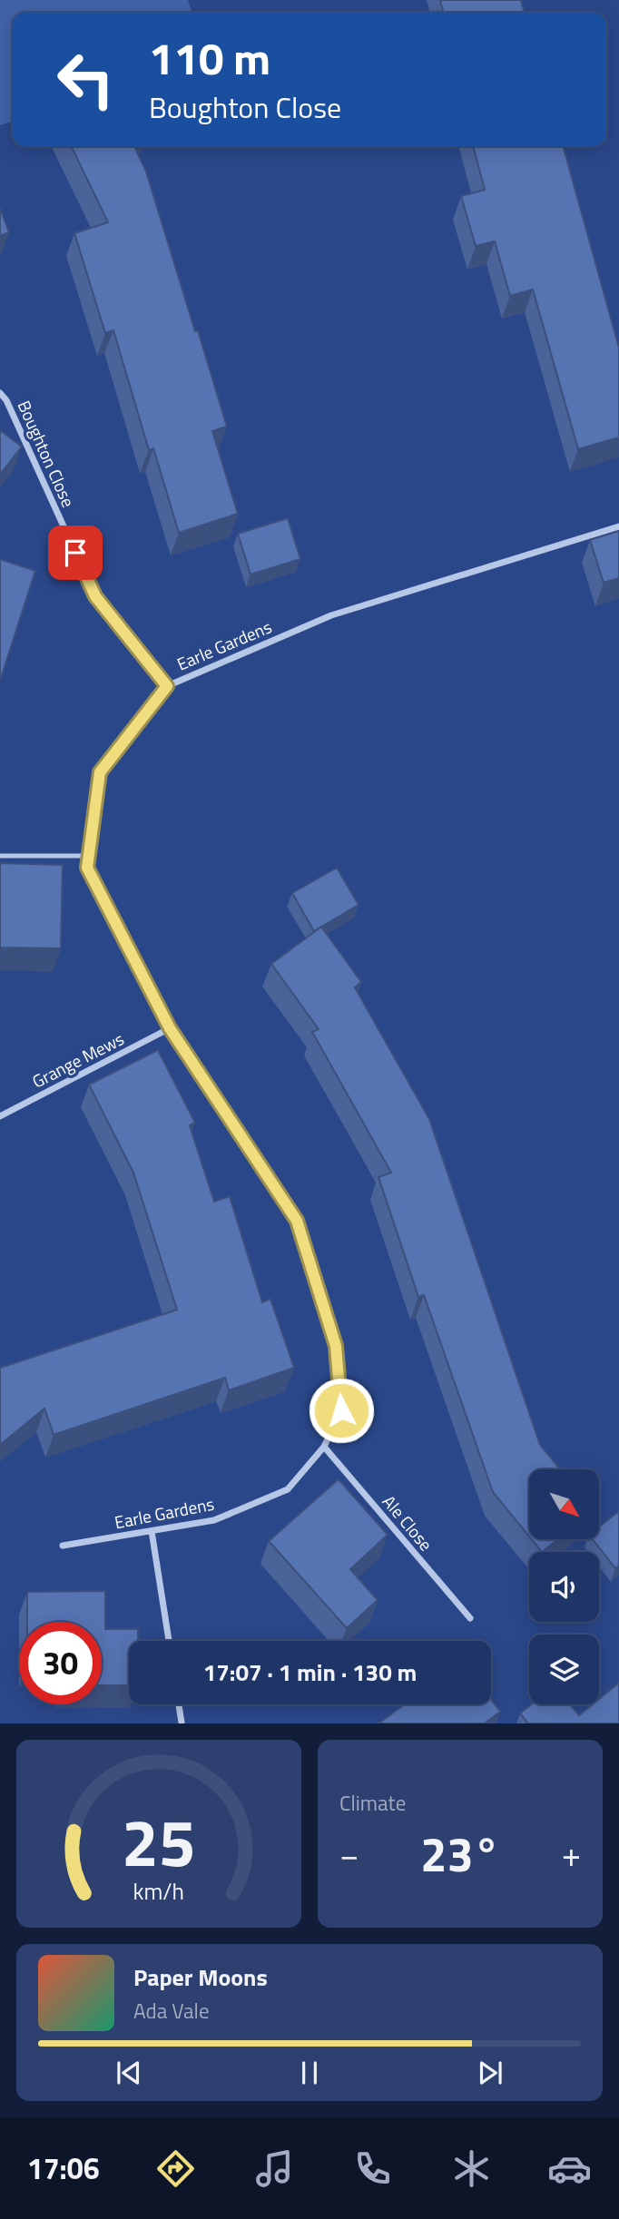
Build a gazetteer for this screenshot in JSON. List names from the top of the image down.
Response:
{
  "streets": {
    "street": [
      "Boughton Close",
      "Earle Gardens",
      "Grange Mews",
      "Ale Close"
    ]
  },
  "crossings": [
    ["Boughton Close", "Earle Gardens"],
    ["Earle Gardens", "Grange Mews"],
    ["Earle Gardens", "Ale Close"]
  ],
  "north": "bottom right",
  "page": {
    "turn": ["110 m", "Boughton Close"],
    "limit": "30",
    "trip": "17:07 · 1 min · 130 m",
    "tile": "Climate",
    "heat": ["−", "23°", "+"],
    "song": ["Paper Moons", "Ada Vale"],
    "tabs": "17:06",
    "gauge": ["25", "km/h"]
  }
}
